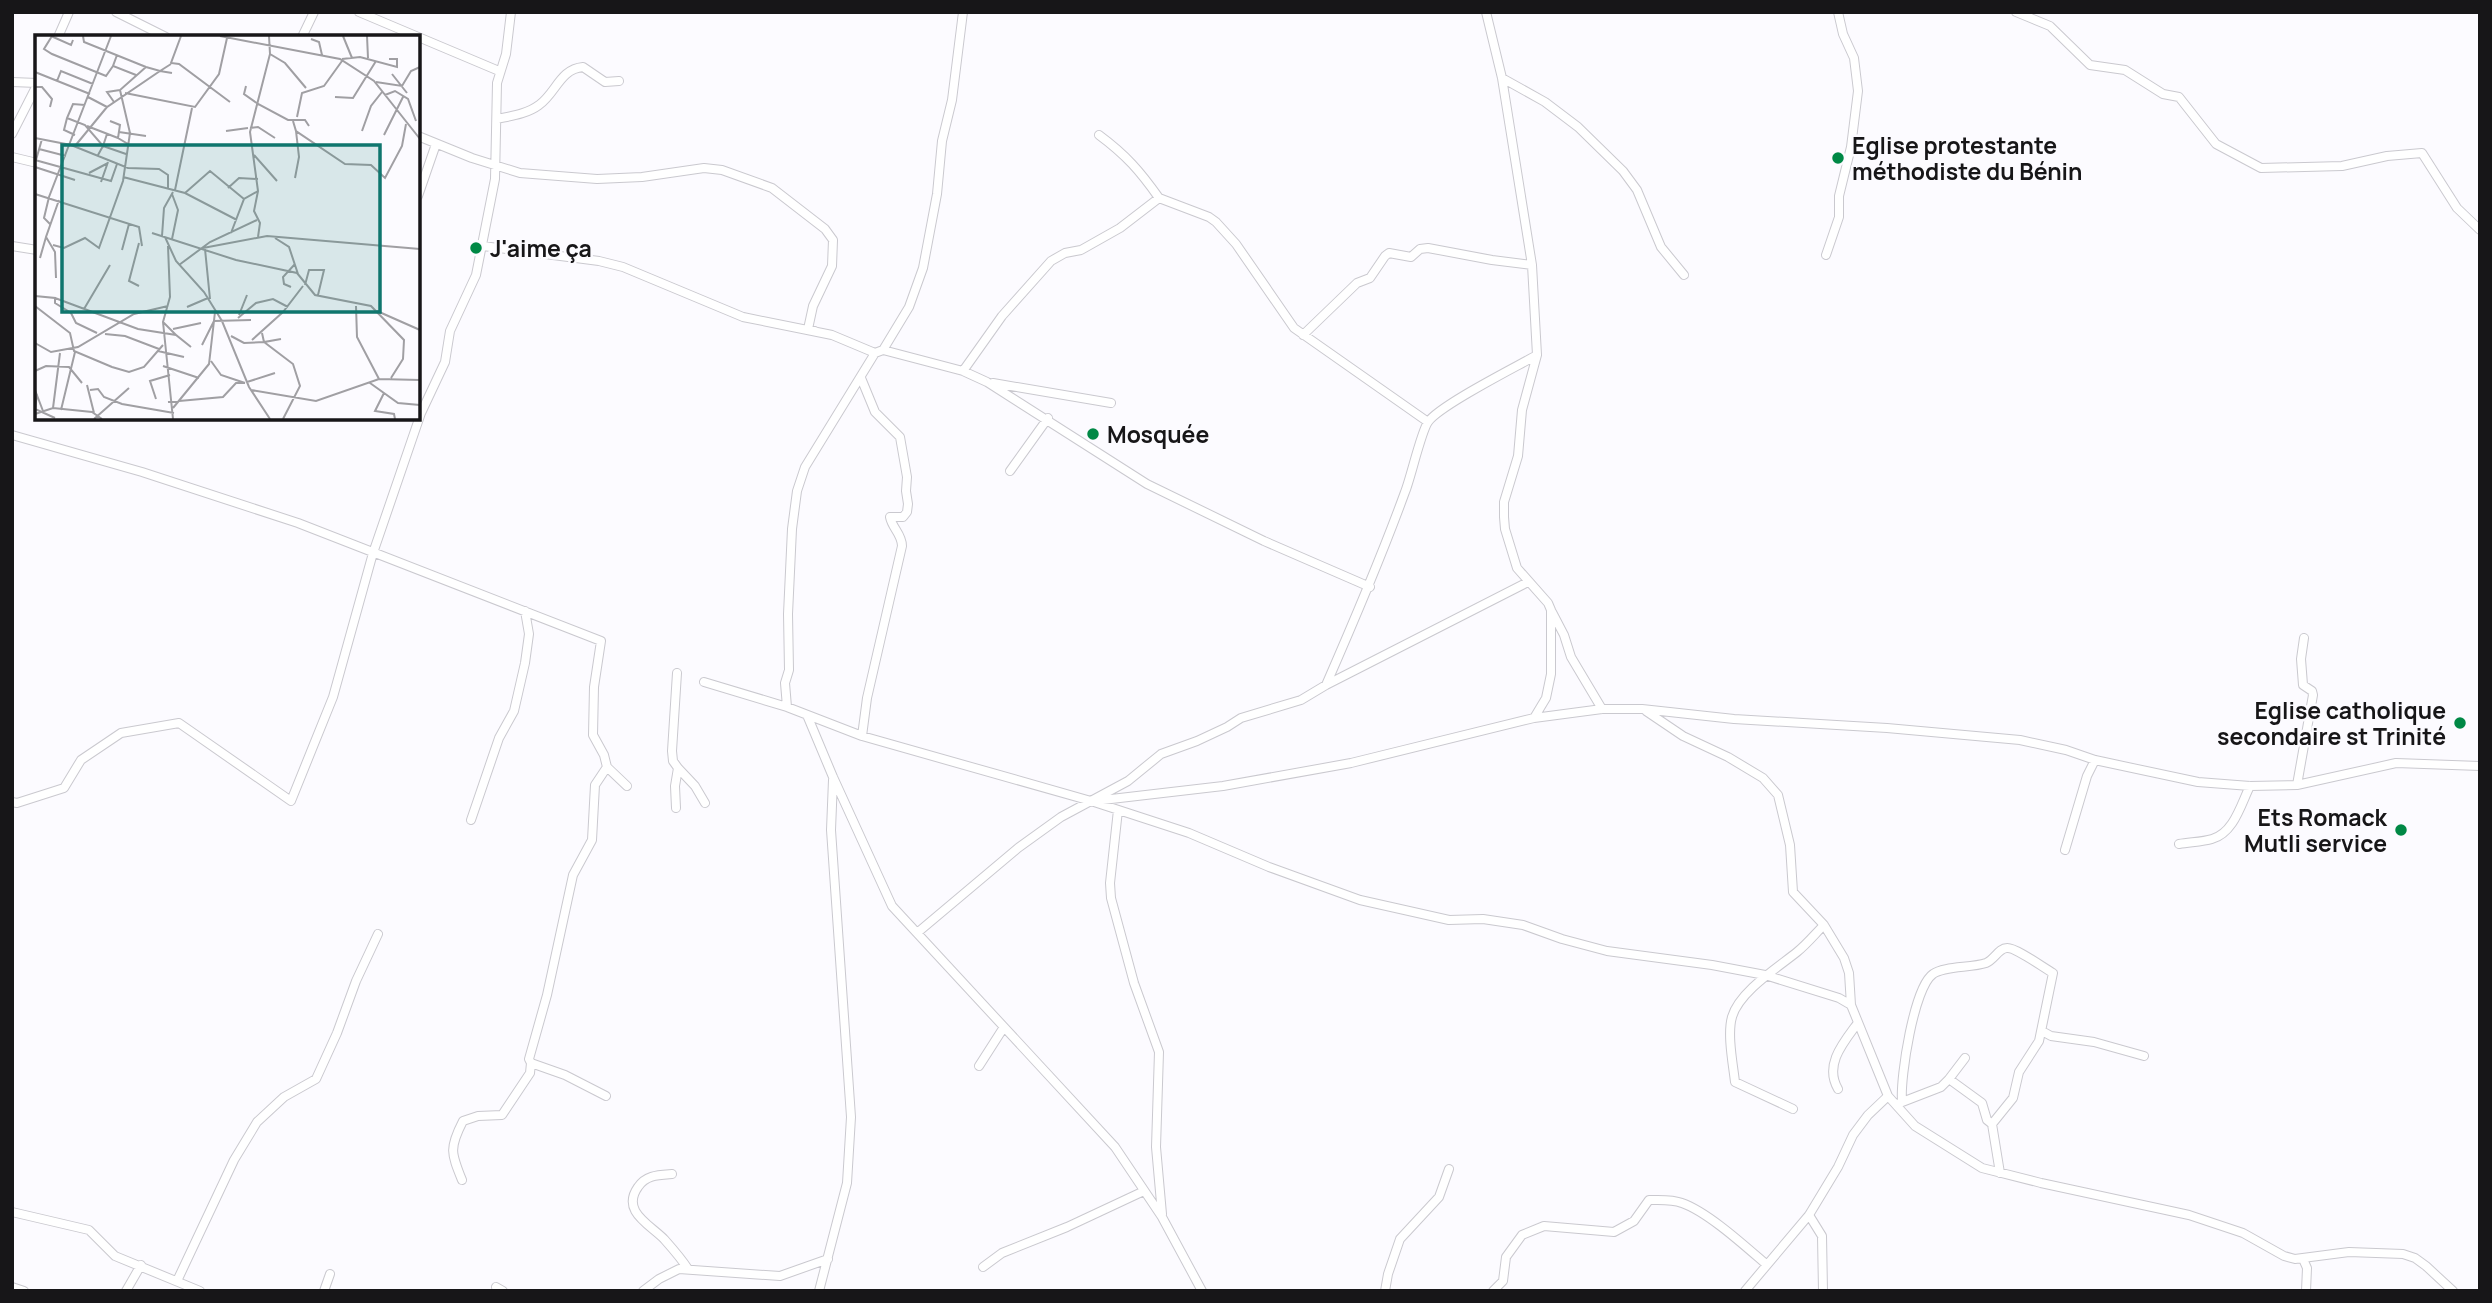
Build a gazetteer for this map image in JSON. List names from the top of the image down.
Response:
{
  "places": [
    "Eglise protestante méthodiste du Bénin",
    "J'aime ça",
    "Mosquée",
    "Eglise catholique secondaire st Trinité",
    "Ets Romack Mutli service"
  ]
}
